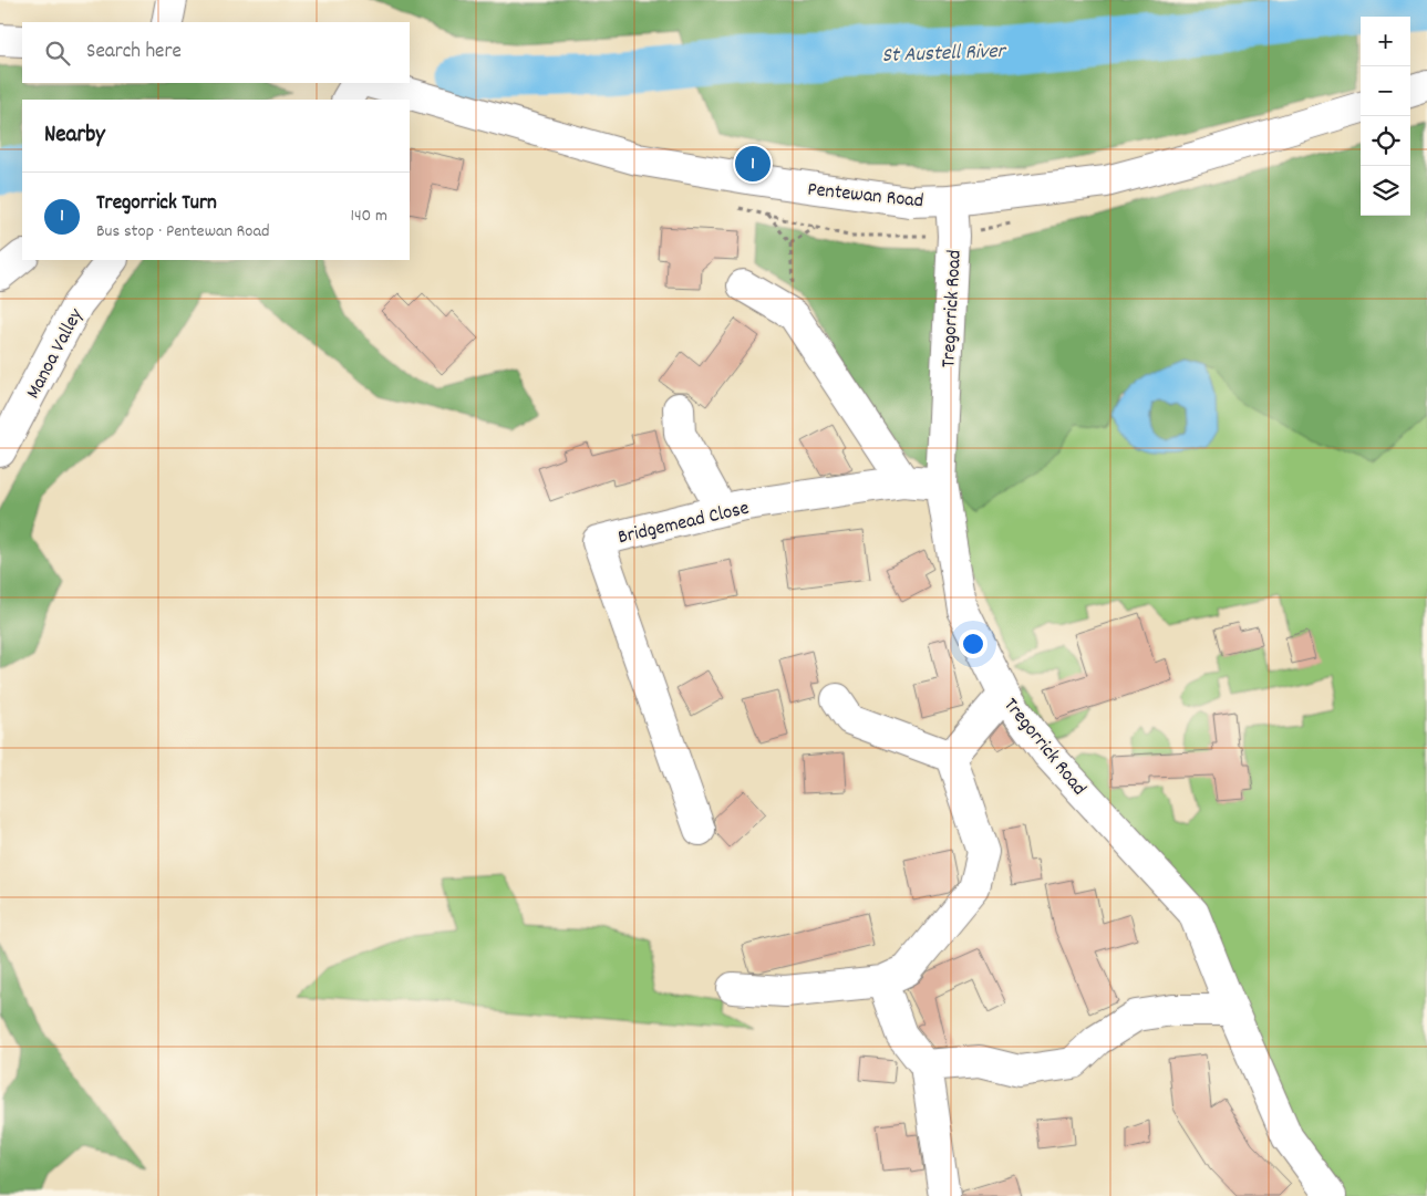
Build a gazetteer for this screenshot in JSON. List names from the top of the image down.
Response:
{
  "streets": {
    "street": [
      "Pentewan Road",
      "Tregorrick Road",
      "Manoa Valley",
      "Bridgemead Close"
    ]
  },
  "crossings": [
    ["Pentewan Road", "Tregorrick Road"],
    ["Tregorrick Road", "Bridgemead Close"]
  ],
  "water": ["St Austell River"],
  "page": {
    "map_buttons": ["+", "−"],
    "search": "Search here",
    "heading": "Nearby",
    "pins": "1",
    "list": [
      {
        "mark": "1",
        "name": "Tregorrick Turn",
        "note": "Bus stop · Pentewan Road",
        "value": "140 m"
      }
    ]
  }
}
